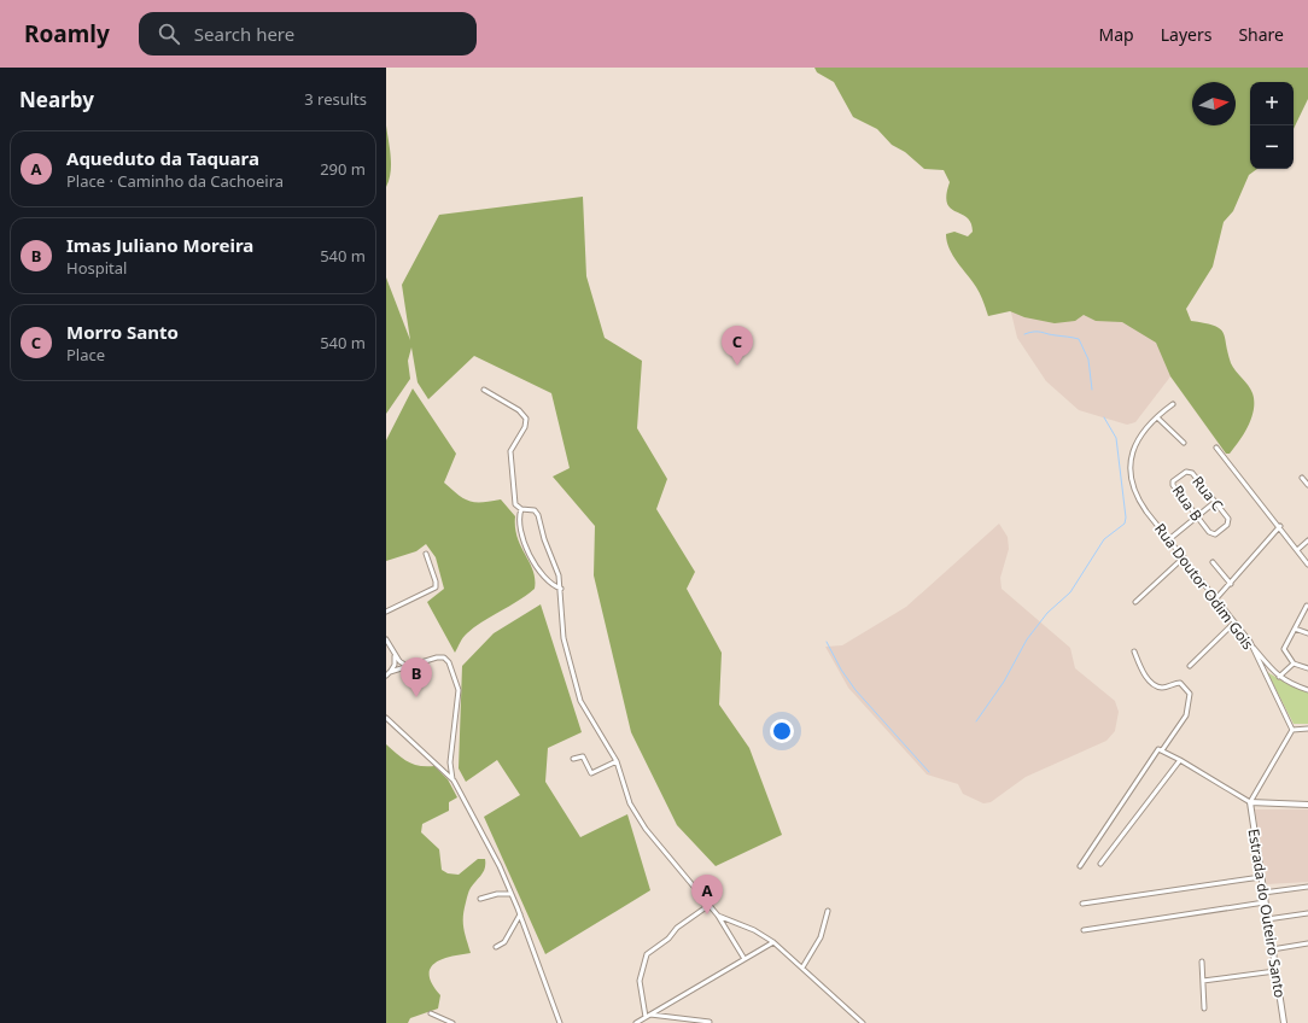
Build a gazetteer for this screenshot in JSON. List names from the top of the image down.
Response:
{
  "streets": {
    "street": [
      "Rua C",
      "Rua B",
      "Rua Doutor Odim Gois",
      "Estrada do Outeiro Santo"
    ]
  },
  "crossings": [
    ["Rua C", "Rua B"]
  ],
  "north": "right",
  "page": {
    "header": "Roamly",
    "search": "Search here",
    "nav": ["Map", "Layers", "Share"],
    "heading": ["Nearby", "3 results"],
    "map_buttons": ["+", "−"],
    "list": [
      {
        "mark": "A",
        "name": "Aqueduto da Taquara",
        "note": "Place · Caminho da Cachoeira",
        "value": "290 m"
      },
      {
        "mark": "B",
        "name": "Imas Juliano Moreira",
        "note": "Hospital",
        "value": "540 m"
      },
      {
        "mark": "C",
        "name": "Morro Santo",
        "note": "Place",
        "value": "540 m"
      }
    ],
    "pins": ["C", "B", "A"]
  }
}
